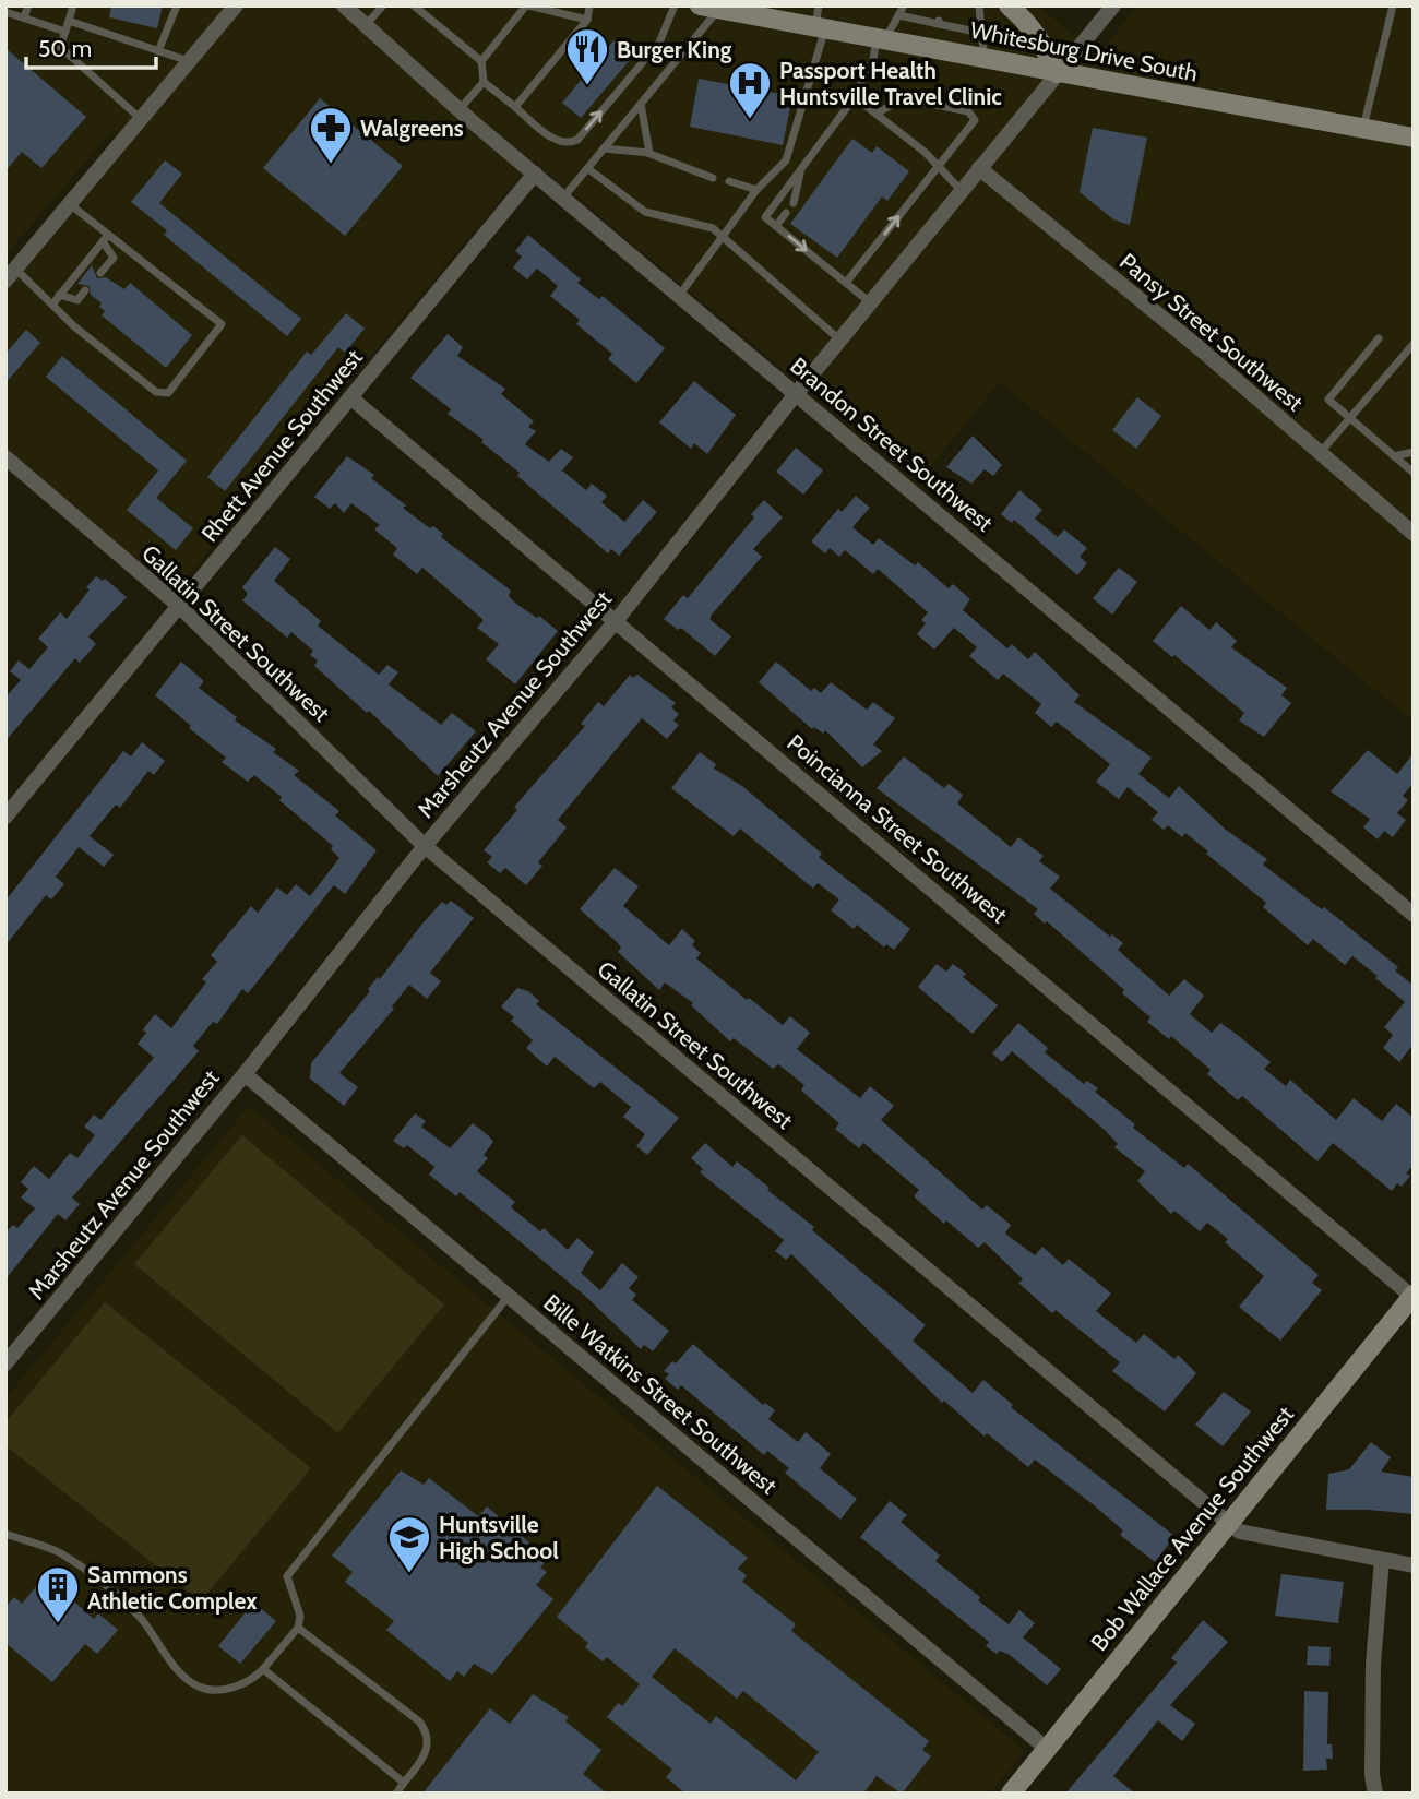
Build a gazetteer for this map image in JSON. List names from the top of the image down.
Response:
{
  "streets": {
    "main road": ["Whitesburg Drive South", "Bob Wallace Avenue Southwest"],
    "street": [
      "Pansy Street Southwest",
      "Brandon Street Southwest",
      "Rhett Avenue Southwest",
      "Gallatin Street Southwest",
      "Marsheutz Avenue Southwest",
      "Poincianna Street Southwest",
      "Bille Watkins Street Southwest"
    ]
  },
  "crossings": [
    ["Whitesburg Drive South", "Marsheutz Avenue Southwest"],
    ["Pansy Street Southwest", "Marsheutz Avenue Southwest"],
    ["Brandon Street Southwest", "Rhett Avenue Southwest"],
    ["Brandon Street Southwest", "Marsheutz Avenue Southwest"],
    ["Rhett Avenue Southwest", "Gallatin Street Southwest"],
    ["Rhett Avenue Southwest", "Poincianna Street Southwest"],
    ["Gallatin Street Southwest", "Marsheutz Avenue Southwest"],
    ["Gallatin Street Southwest", "Bob Wallace Avenue Southwest"],
    ["Marsheutz Avenue Southwest", "Poincianna Street Southwest"],
    ["Marsheutz Avenue Southwest", "Bille Watkins Street Southwest"],
    ["Poincianna Street Southwest", "Bob Wallace Avenue Southwest"],
    ["Bille Watkins Street Southwest", "Bob Wallace Avenue Southwest"]
  ],
  "places": {
    "restaurant": ["Burger King"],
    "hospital": ["Passport Health Huntsville Travel Clinic"],
    "pharmacy": ["Walgreens"],
    "school or university": ["Huntsville High School"],
    "building": ["Sammons Athletic Complex"]
  },
  "scale_bar": "50 m"
}
